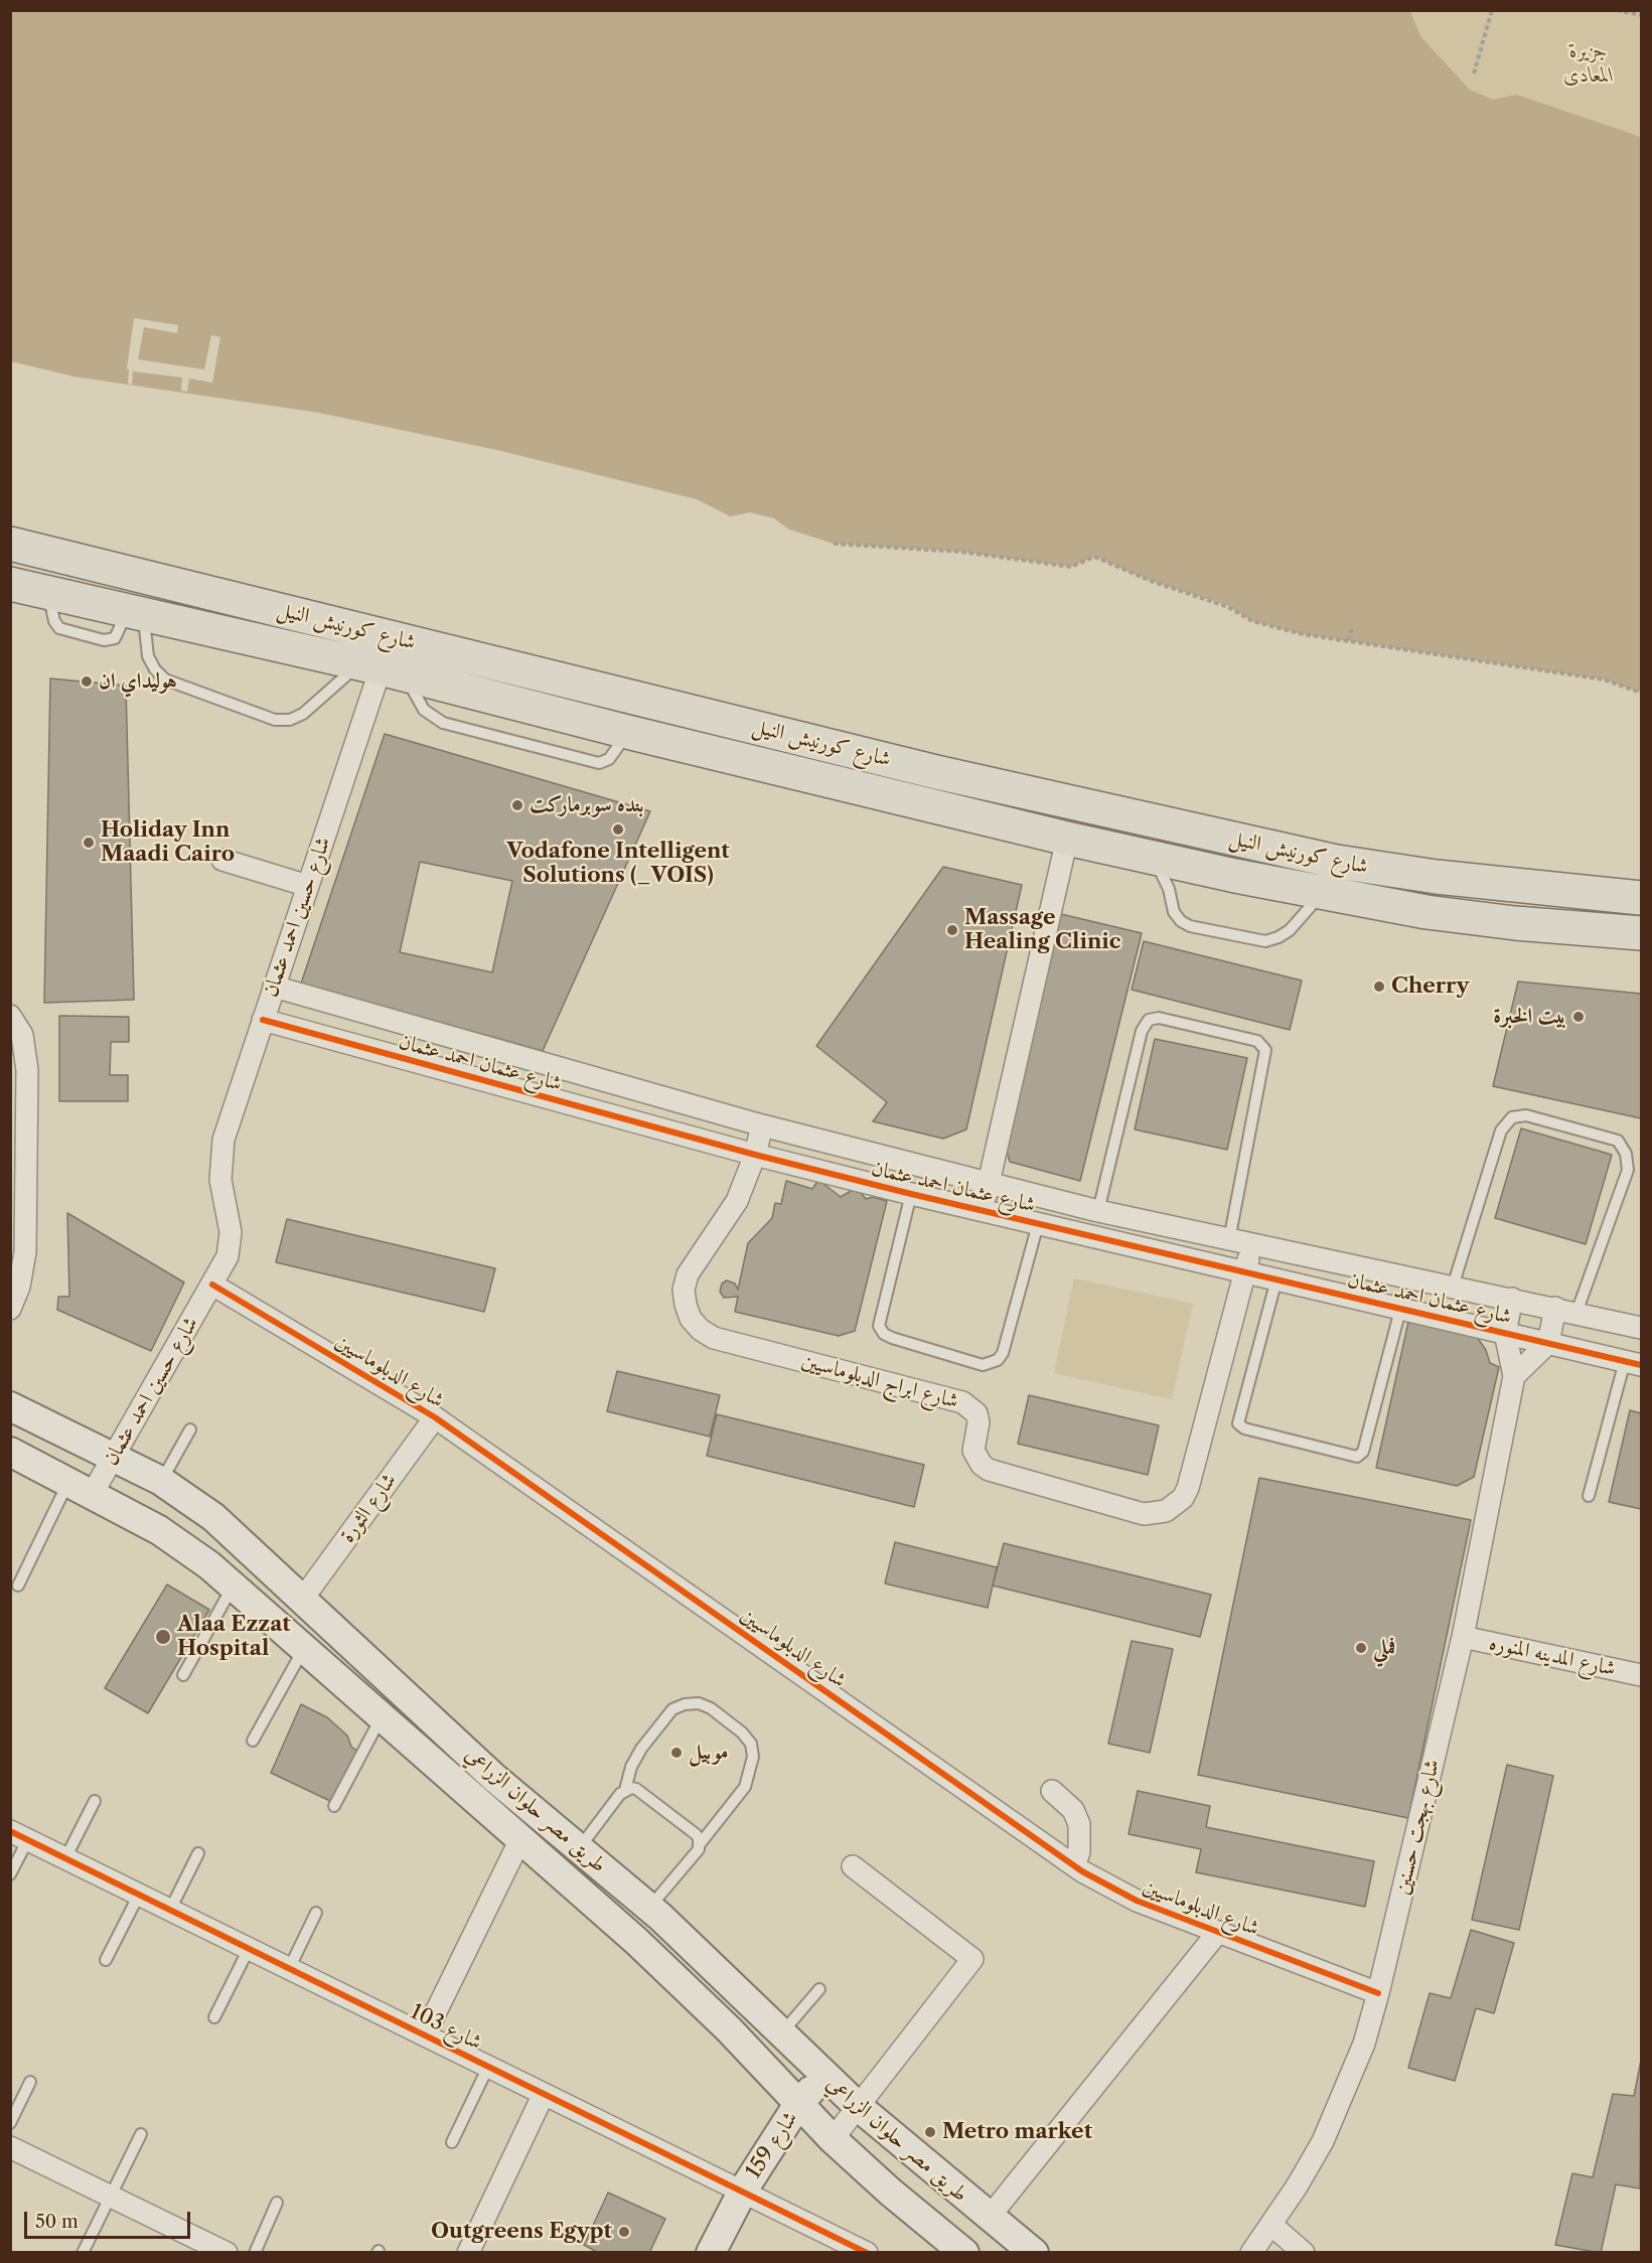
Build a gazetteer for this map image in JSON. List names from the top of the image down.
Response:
{
  "streets": {
    "highway": ["شارع كورنيش النيل"],
    "main road": ["طريق مصر حلوان الزراعي", "شارع 159"],
    "street": [
      "شارع حسين احمد عثمان",
      "شارع عثمان احمد عثمان",
      "شارع الدبلوماسيين",
      "شارع ابراج الدبلوماسيين",
      "شارع الثورة",
      "شارع المدينه المنوره",
      "شارع بهجت حسنين",
      "شارع 103"
    ]
  },
  "crossings": [
    ["شارع كورنيش النيل", "شارع حسين احمد عثمان"],
    ["شارع حسين احمد عثمان", "شارع عثمان احمد عثمان"],
    ["شارع حسين احمد عثمان", "شارع الدبلوماسيين"],
    ["شارع حسين احمد عثمان", "طريق مصر حلوان الزراعي"],
    ["شارع عثمان احمد عثمان", "شارع ابراج الدبلوماسيين"],
    ["شارع عثمان احمد عثمان", "شارع بهجت حسنين"],
    ["شارع الدبلوماسيين", "شارع الثورة"],
    ["شارع الدبلوماسيين", "شارع بهجت حسنين"],
    ["شارع الثورة", "طريق مصر حلوان الزراعي"],
    ["شارع المدينه المنوره", "شارع بهجت حسنين"],
    ["طريق مصر حلوان الزراعي", "شارع 159"],
    ["شارع 103", "شارع 159"]
  ],
  "parks": ["جزيرة المعادى"],
  "places": [
    "هوليداي ان",
    "بنده سوبرماركت",
    "Vodafone Intelligent Solutions (_VOIS)",
    "Holiday Inn Maadi Cairo",
    "Massage Healing Clinic",
    "Cherry",
    "بيت الخبرة",
    "Alaa Ezzat Hospital",
    "فملي",
    "موبيل",
    "Metro market",
    "Outgreens Egypt"
  ],
  "scale_bar": "50 m"
}
